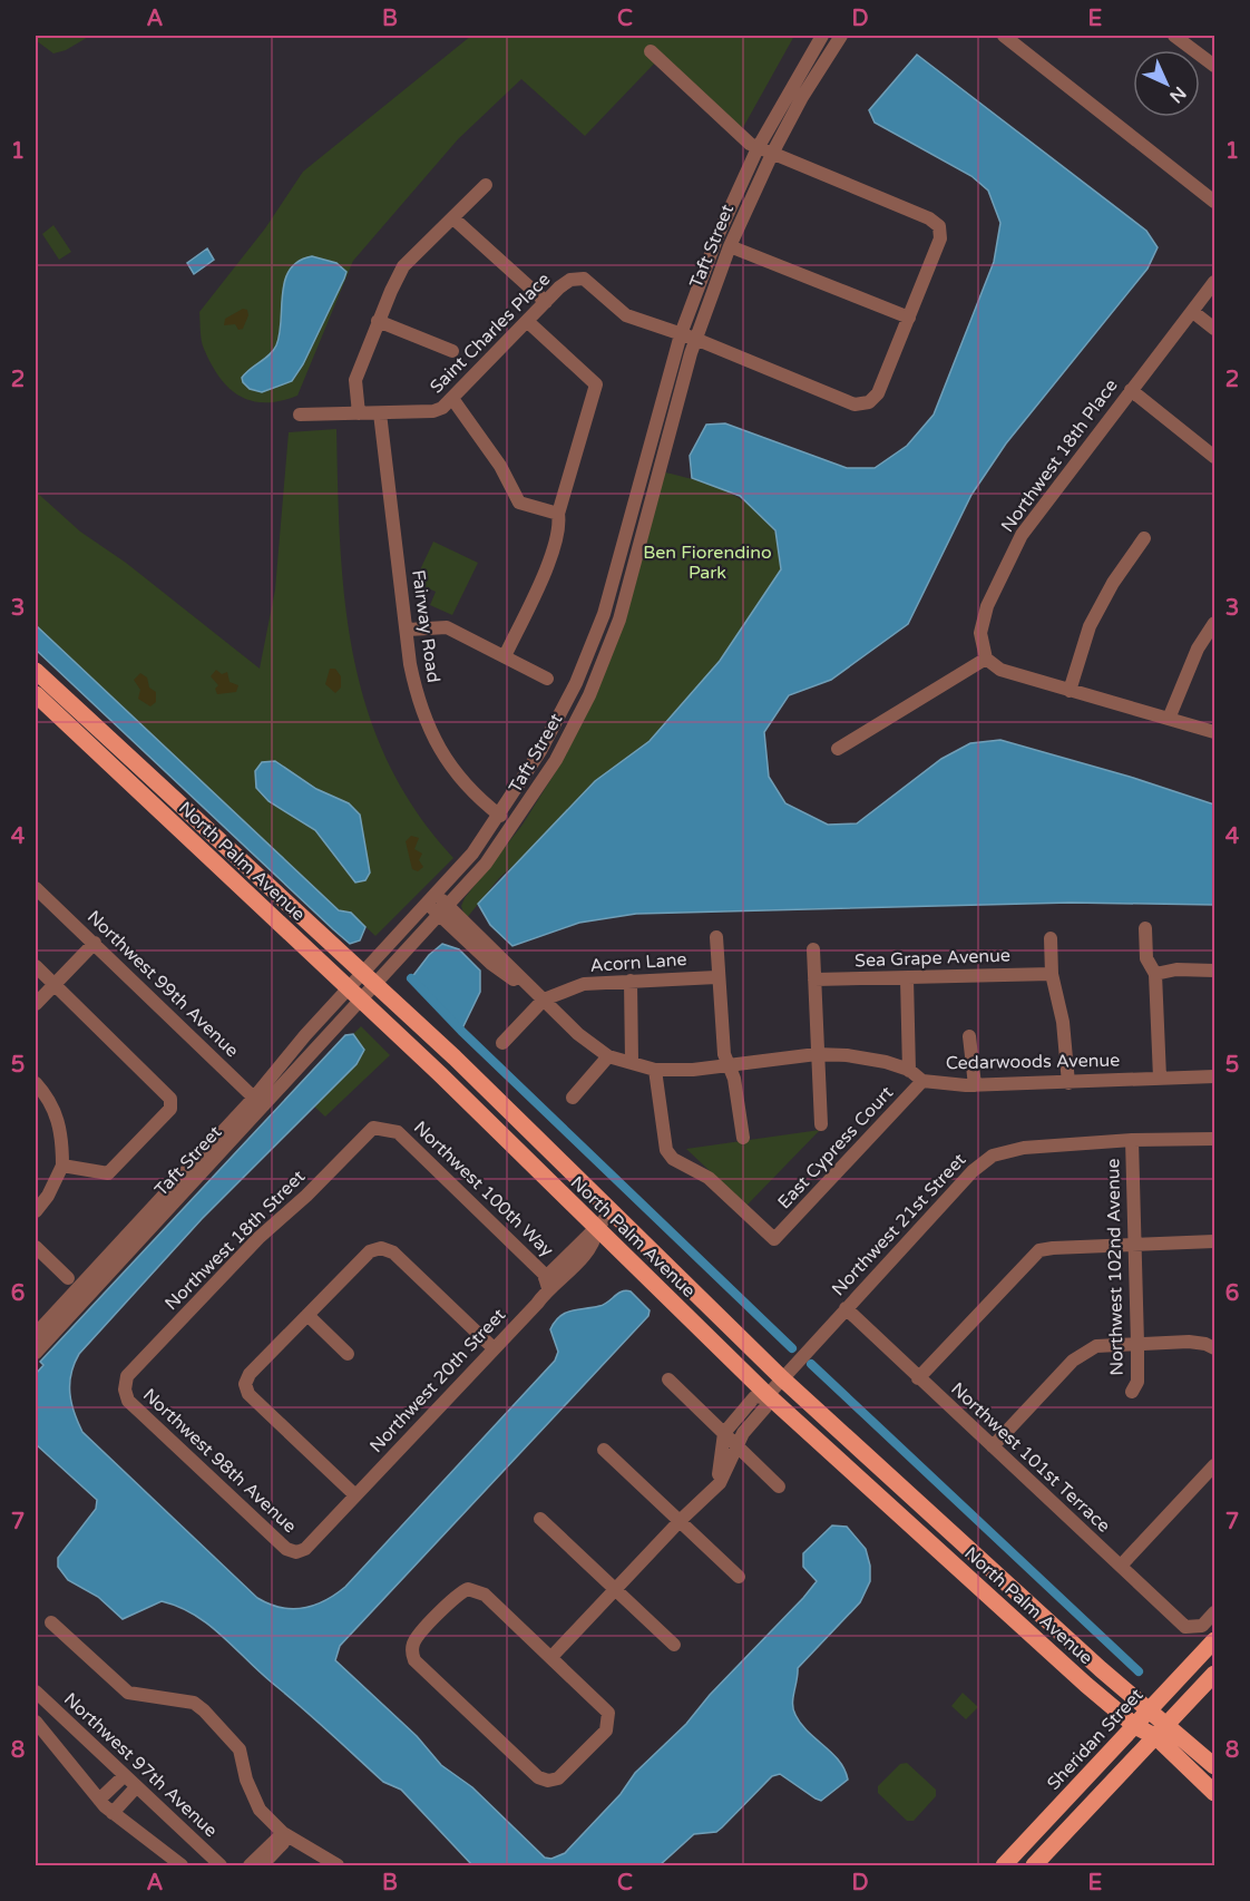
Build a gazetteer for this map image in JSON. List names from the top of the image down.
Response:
{
  "streets": {
    "main road": ["North Palm Avenue", "Sheridan Street"],
    "street": [
      "Taft Street",
      "Saint Charles Place",
      "Northwest 18th Place",
      "Fairway Road",
      "Sea Grape Avenue",
      "Acorn Lane",
      "Northwest 99th Avenue",
      "Cedarwoods Avenue",
      "East Cypress Court",
      "Northwest 100th Way",
      "Northwest 21st Street",
      "Northwest 18th Street",
      "Northwest 102nd Avenue",
      "Northwest 20th Street",
      "Northwest 101st Terrace",
      "Northwest 98th Avenue",
      "Northwest 97th Avenue"
    ]
  },
  "crossings": [
    ["Taft Street", "Saint Charles Place"],
    ["Taft Street", "Fairway Road"],
    ["Taft Street", "North Palm Avenue"],
    ["Taft Street", "Northwest 99th Avenue"],
    ["Taft Street", "Cedarwoods Avenue"],
    ["Saint Charles Place", "Fairway Road"],
    ["North Palm Avenue", "Northwest 21st Street"],
    ["North Palm Avenue", "Northwest 20th Street"],
    ["North Palm Avenue", "Sheridan Street"],
    ["Acorn Lane", "Cedarwoods Avenue"],
    ["Cedarwoods Avenue", "East Cypress Court"],
    ["Northwest 100th Way", "Northwest 18th Street"],
    ["Northwest 100th Way", "Northwest 20th Street"],
    ["Northwest 21st Street", "Northwest 102nd Avenue"],
    ["Northwest 21st Street", "Northwest 101st Terrace"],
    ["Northwest 18th Street", "Northwest 98th Avenue"],
    ["Northwest 20th Street", "Northwest 98th Avenue"]
  ],
  "parks": ["Ben Fiorendino Park"],
  "north": "bottom right",
  "grid": {
    "columns": [
      "A",
      "B",
      "C",
      "D",
      "E"
    ],
    "rows": [
      "1",
      "2",
      "3",
      "4",
      "5",
      "6",
      "7",
      "8"
    ]
  }
}
